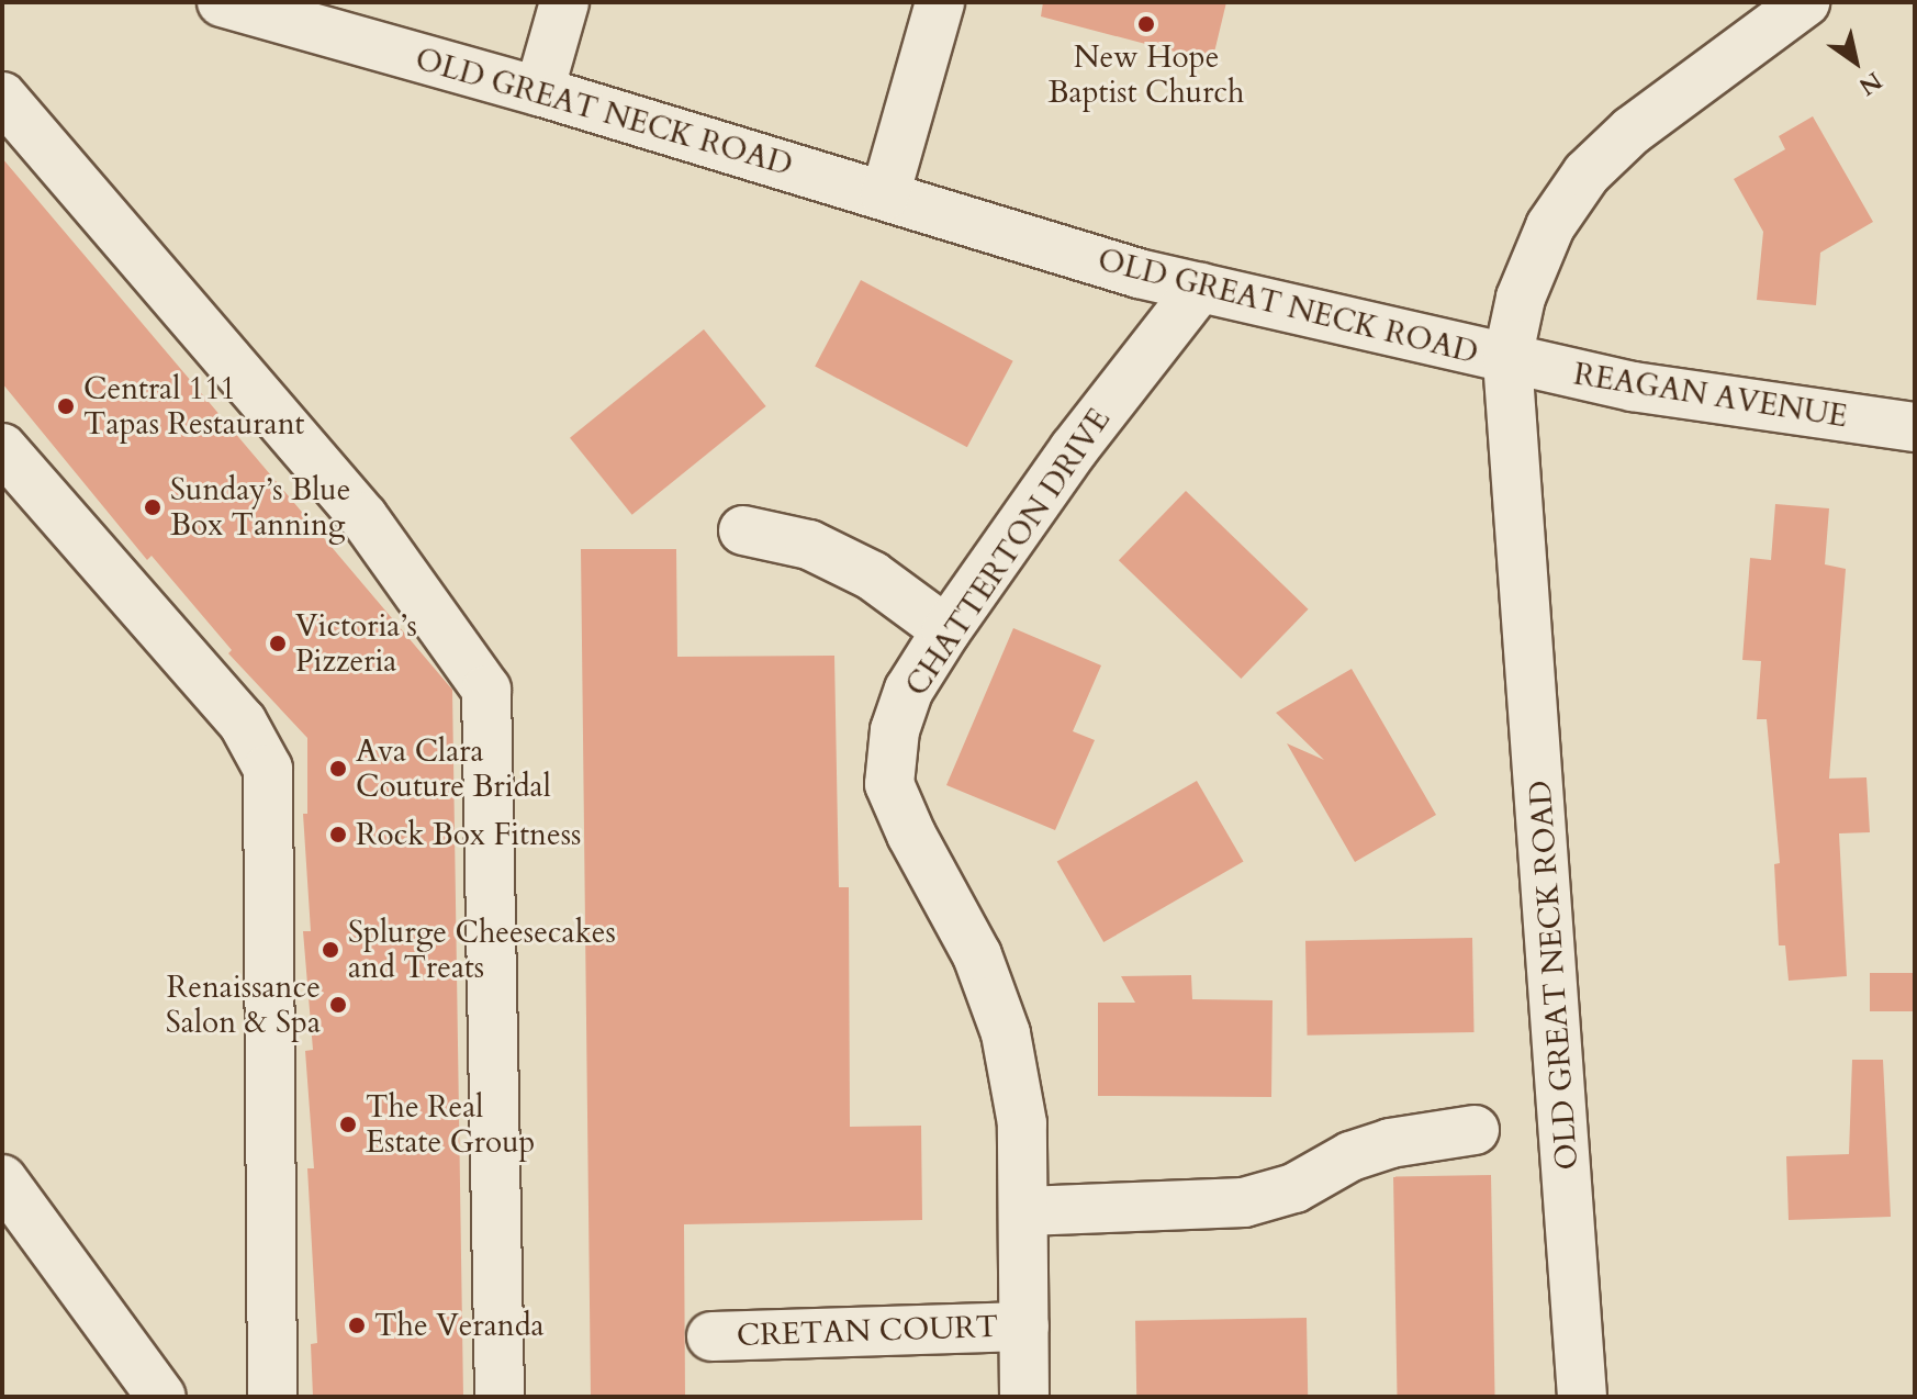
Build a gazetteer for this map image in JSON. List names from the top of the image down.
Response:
{
  "streets": {
    "street": [
      "OLD GREAT NECK ROAD",
      "REAGAN AVENUE",
      "CHATTERTON DRIVE",
      "CRETAN COURT"
    ]
  },
  "crossings": [
    ["OLD GREAT NECK ROAD", "REAGAN AVENUE"],
    ["OLD GREAT NECK ROAD", "CHATTERTON DRIVE"],
    ["CHATTERTON DRIVE", "CRETAN COURT"]
  ],
  "places": [
    "New Hope Baptist Church",
    "Central 111 Tapas Restaurant",
    "Sunday’s Blue Box Tanning",
    "Victoria’s Pizzeria",
    "Ava Clara Couture Bridal",
    "Rock Box Fitness",
    "Splurge Cheesecakes and Treats",
    "Renaissance Salon & Spa",
    "The Real Estate Group",
    "The Veranda"
  ],
  "north": "bottom right"
}
